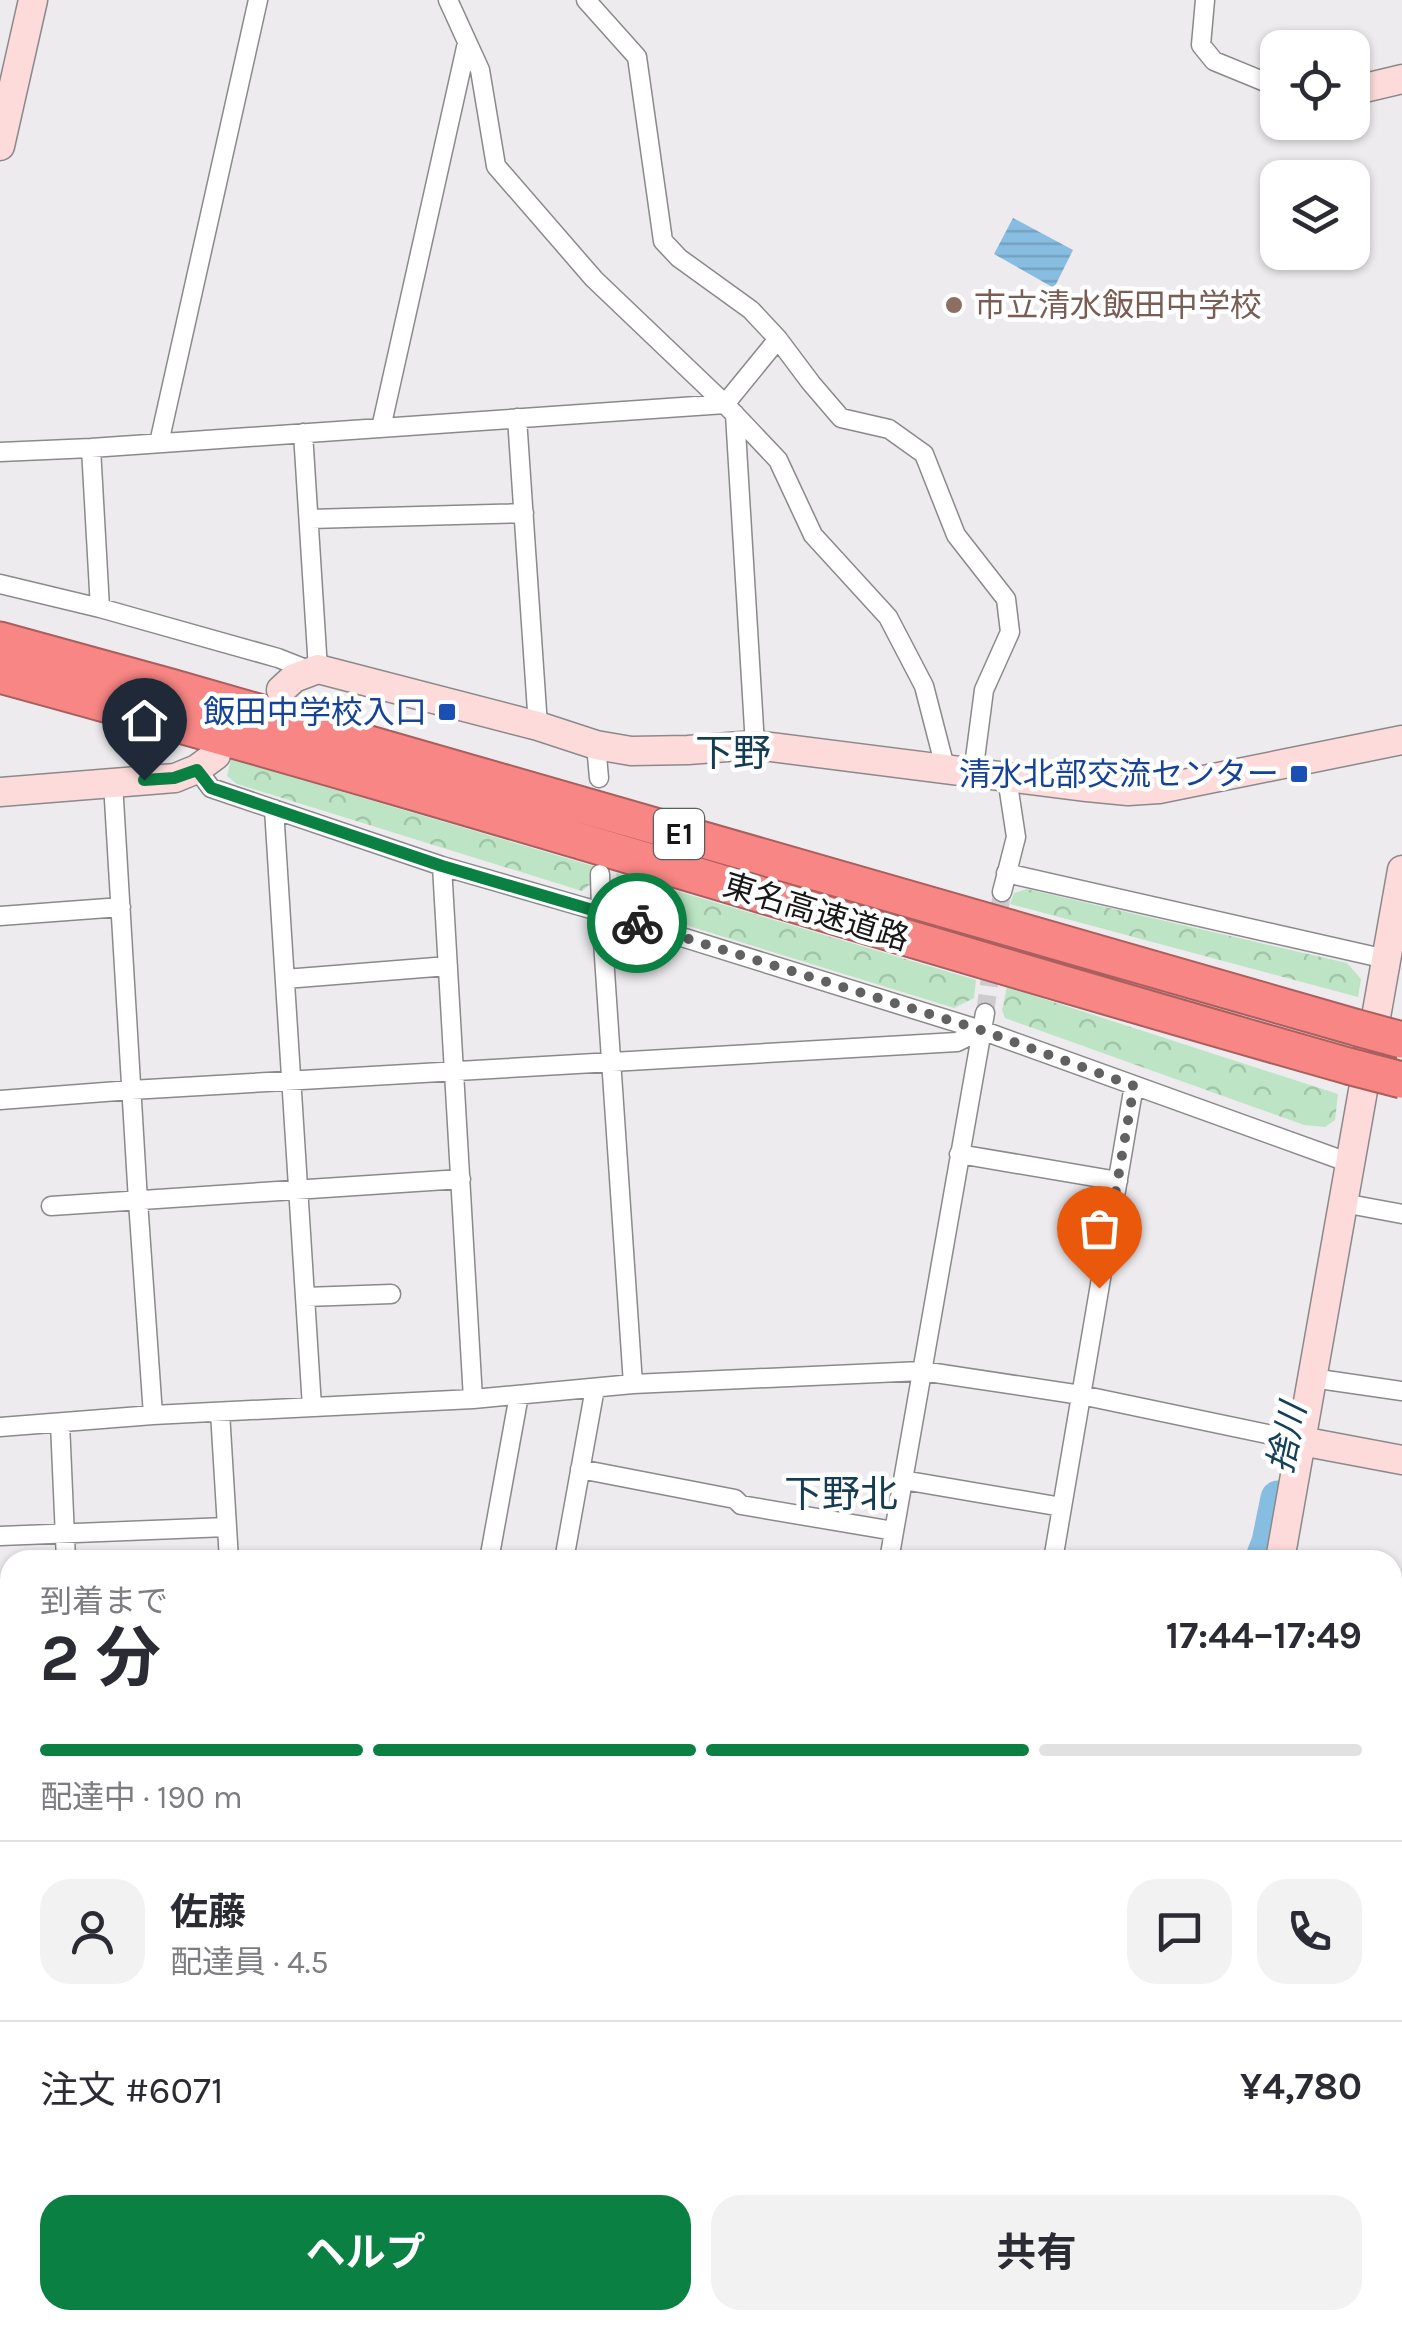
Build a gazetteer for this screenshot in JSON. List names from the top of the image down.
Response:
{
  "streets": {
    "highway": ["E1", "東名高速道路"]
  },
  "districts": ["下野", "下野北"],
  "water": ["捨川"],
  "places": {
    "other": ["市立清水飯田中学校"],
    "transit": ["飯田中学校入口", "清水北部交流センター"]
  },
  "page": {
    "heading": ["2 分", "到着まで", "17:44–17:49"],
    "panel": [
      "佐藤",
      "配達員 · 4.5",
      "注文 #6071",
      "¥4,780"
    ],
    "bar": "配達中 · 190 m",
    "buttons": ["ヘルプ", "共有"]
  }
}
